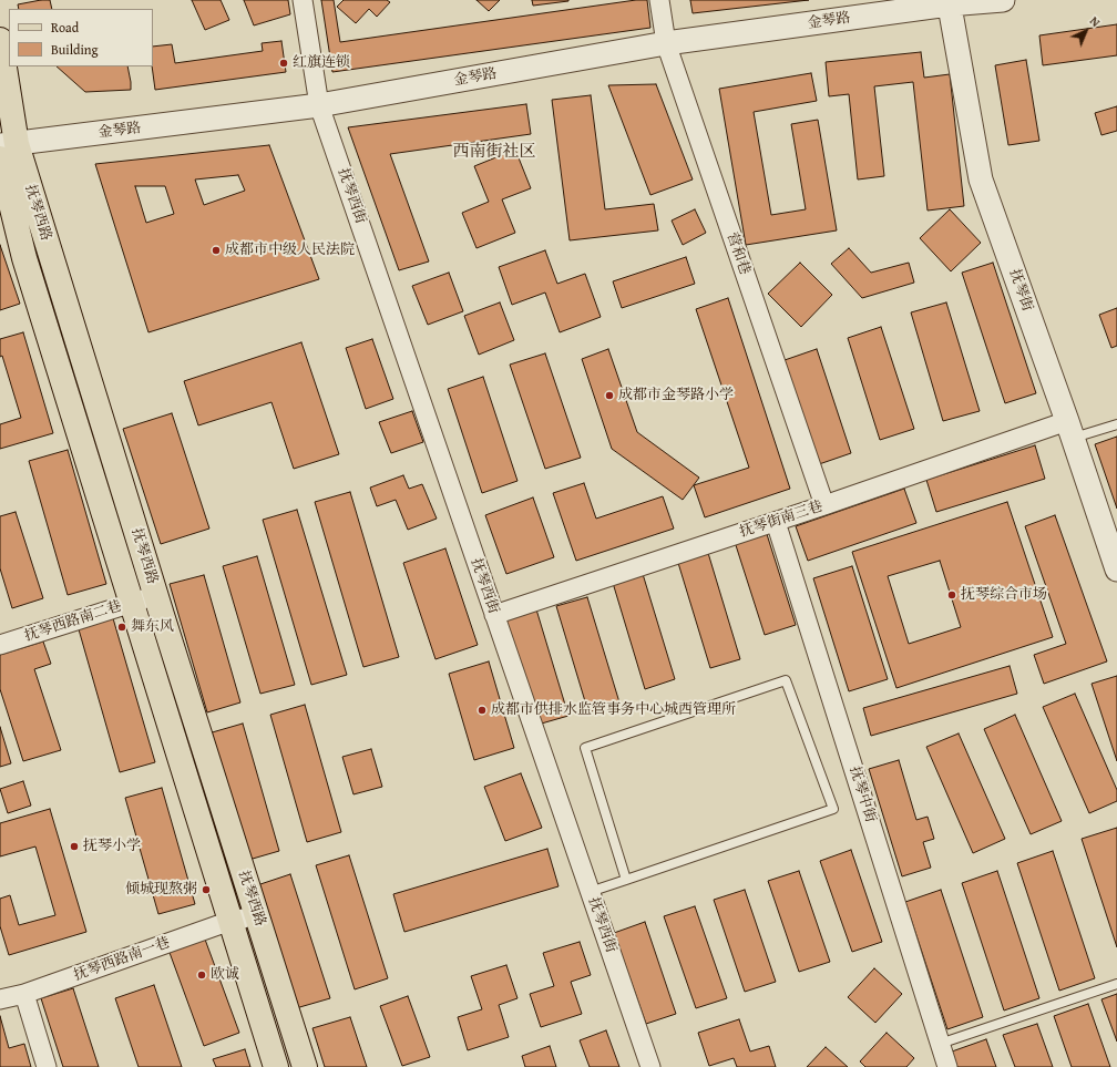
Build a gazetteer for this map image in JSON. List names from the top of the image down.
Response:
{
  "streets": {
    "main road": ["抚琴西路"],
    "street": [
      "金琴路",
      "抚琴西街",
      "营和巷",
      "抚琴街",
      "抚琴街南三巷",
      "抚琴西路南二巷",
      "抚琴中街",
      "抚琴西路南一巷"
    ]
  },
  "crossings": [
    ["金琴路", "抚琴西街"],
    ["金琴路", "抚琴西路"],
    ["金琴路", "营和巷"],
    ["金琴路", "抚琴街"],
    ["抚琴西街", "抚琴街南三巷"],
    ["抚琴西路", "抚琴西路南二巷"],
    ["抚琴西路", "抚琴西路南一巷"],
    ["营和巷", "抚琴街南三巷"],
    ["抚琴街", "抚琴街南三巷"],
    ["抚琴街南三巷", "抚琴中街"]
  ],
  "districts": ["西南街社区"],
  "places": [
    "红旗连锁",
    "成都市中级人民法院",
    "成都市金琴路小学",
    "抚琴综合市场",
    "舞东风",
    "成都市供排水监管事务中心城西管理所",
    "抚琴小学",
    "倾城现熬粥",
    "欧诚"
  ],
  "legend": ["Road", "Building"],
  "north": "top right"
}
